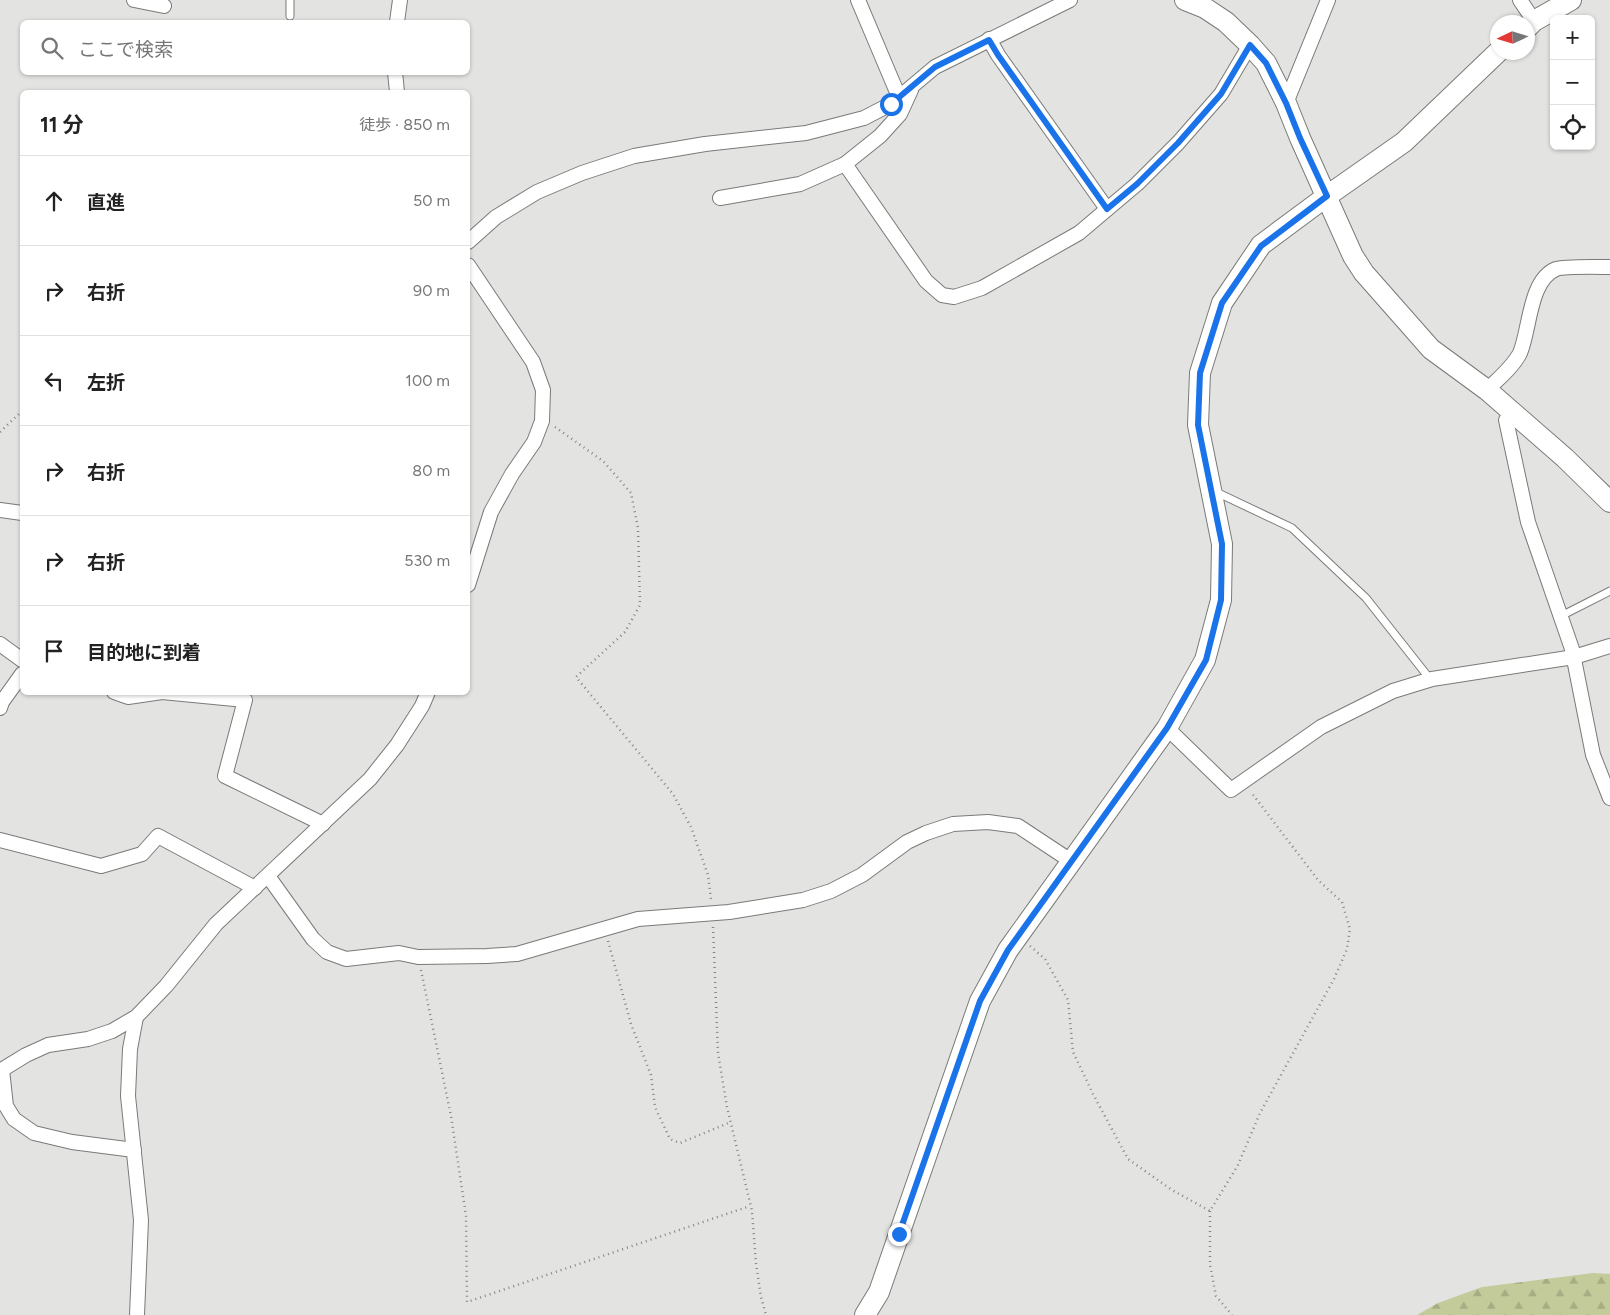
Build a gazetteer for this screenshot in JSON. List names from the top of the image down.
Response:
{
  "north": "left",
  "page": {
    "map_buttons": ["+", "−"],
    "search": "ここで検索",
    "heading": ["11 分", "徒歩 · 850 m"],
    "list": [
      ["直進", "50 m"],
      ["右折", "90 m"],
      ["左折", "100 m"],
      ["右折", "80 m"],
      ["右折", "530 m"],
      "目的地に到着"
    ]
  }
}
